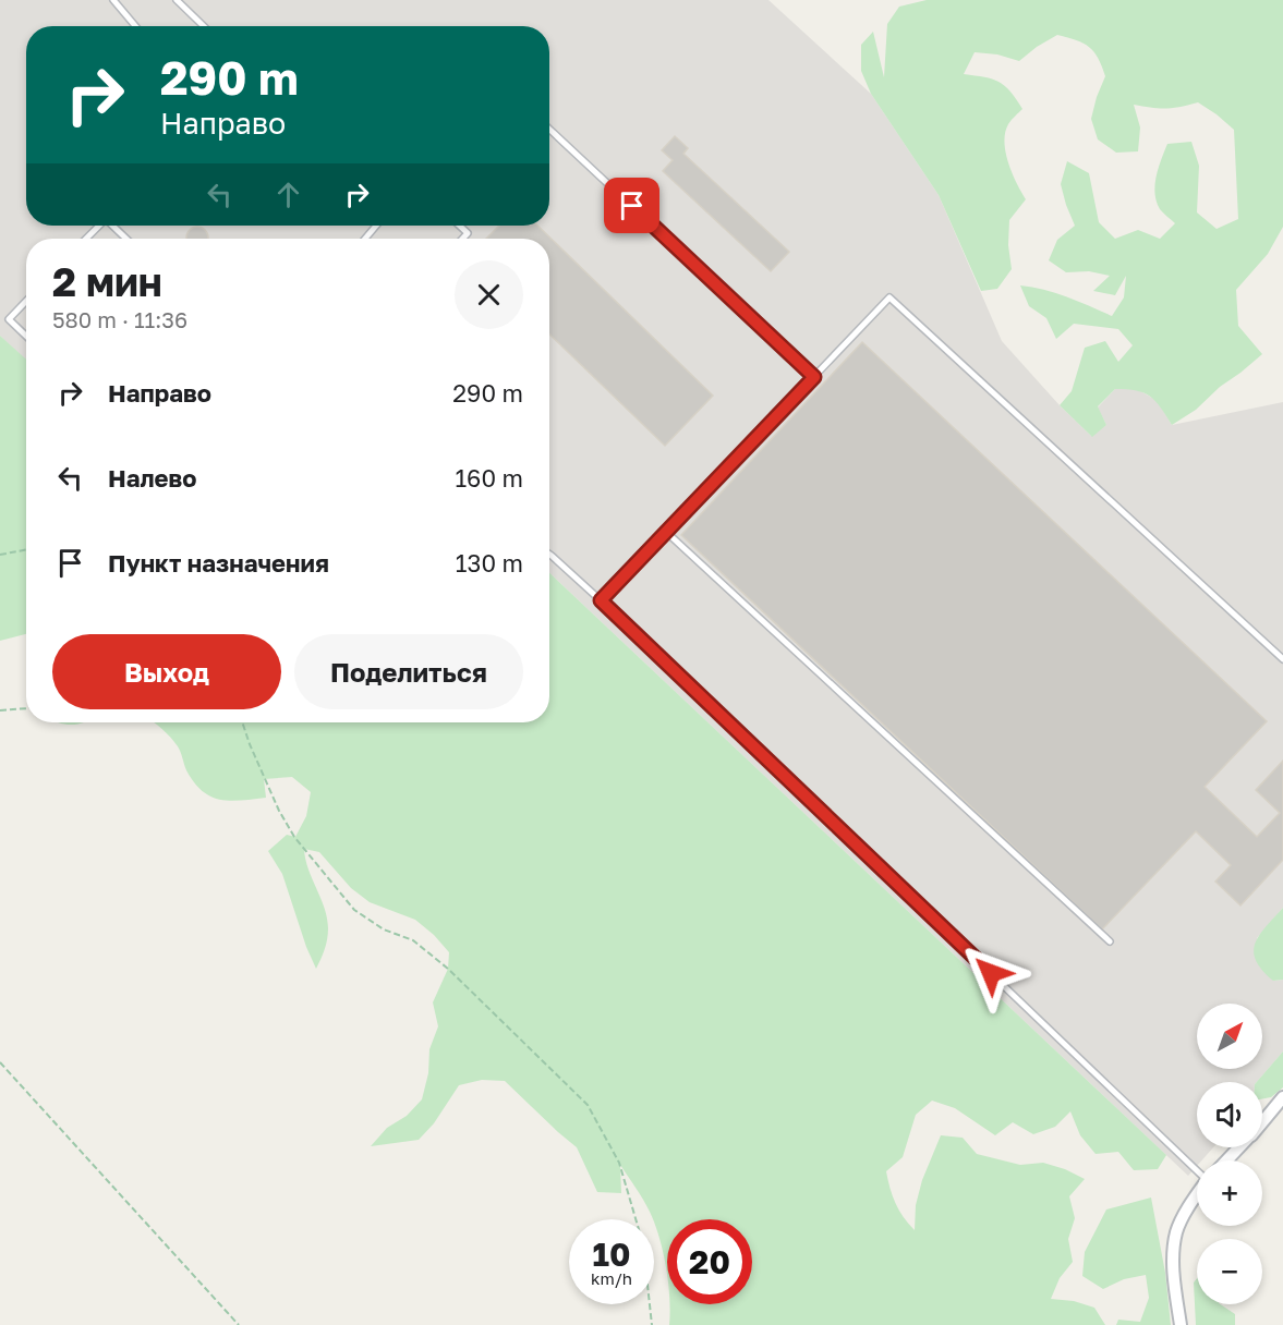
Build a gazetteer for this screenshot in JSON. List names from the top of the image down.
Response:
{
  "north": "top right",
  "page": {
    "turn": ["290 m", "Направо"],
    "heading": ["2 мин", "580 m · 11:36"],
    "list": [
      {
        "name": "Направо",
        "value": "290 m"
      },
      {
        "name": "Налево",
        "value": "160 m"
      },
      {
        "name": "Пункт назначения",
        "value": "130 m"
      }
    ],
    "buttons": ["Выход", "Поделиться"],
    "map_buttons": ["+", "−"],
    "speed": "10 km/h",
    "limit": "20"
  }
}
